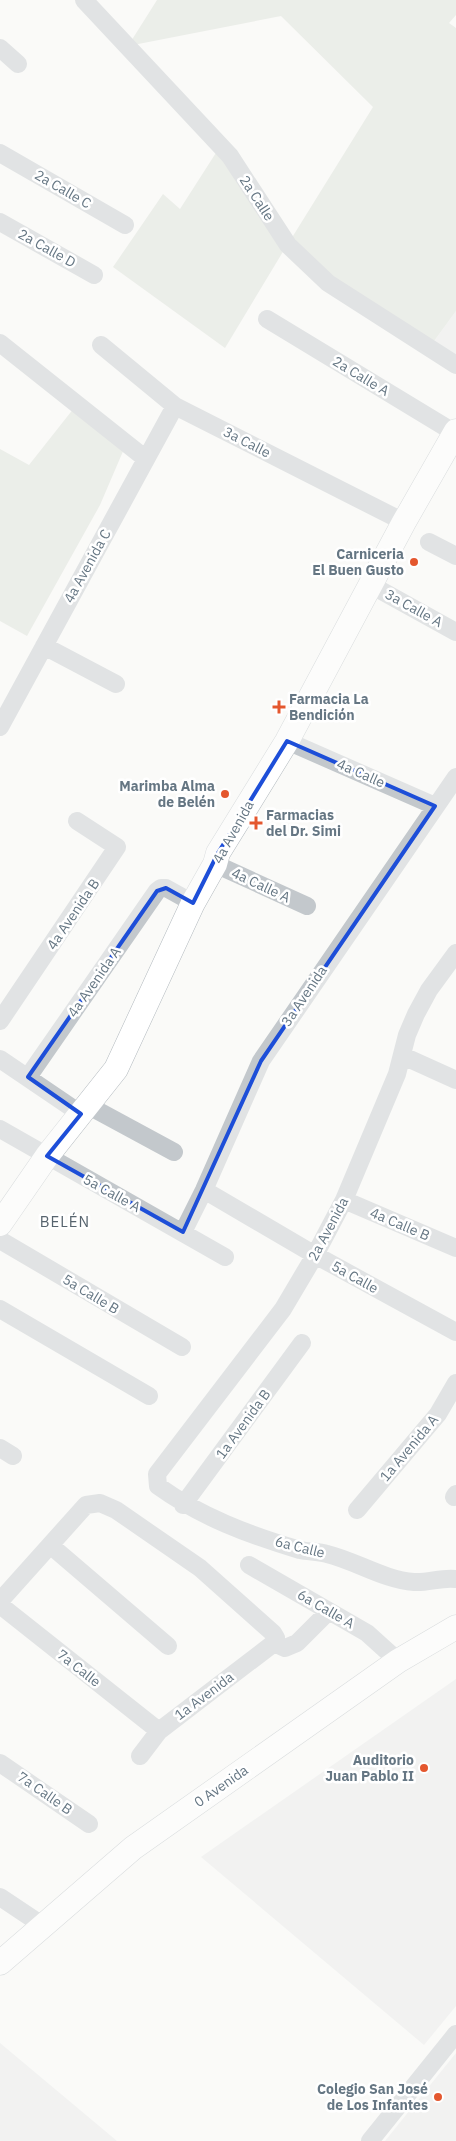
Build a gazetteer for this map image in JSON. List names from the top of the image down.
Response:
{
  "streets": {
    "street": [
      "2a Calle C",
      "2a Calle",
      "2a Calle D",
      "2a Calle A",
      "3a Calle",
      "4a Avenida C",
      "3a Calle A",
      "4a Calle",
      "4a Avenida",
      "4a Calle A",
      "4a Avenida B",
      "4a Avenida A",
      "3a Avenida",
      "5a Calle A",
      "4a Calle B",
      "2a Avenida",
      "5a Calle",
      "5a Calle B",
      "1a Avenida B",
      "1a Avenida A",
      "6a Calle",
      "6a Calle A",
      "7a Calle",
      "1a Avenida",
      "0 Avenida",
      "7a Calle B"
    ]
  },
  "crossings": [
    ["2a Calle A", "4a Avenida"],
    ["3a Calle", "4a Avenida C"],
    ["3a Calle", "4a Avenida"],
    ["3a Calle A", "4a Avenida"],
    ["4a Calle", "4a Avenida"],
    ["4a Calle", "3a Avenida"],
    ["4a Avenida", "4a Calle A"],
    ["4a Avenida", "4a Avenida A"],
    ["4a Avenida", "5a Calle A"],
    ["3a Avenida", "5a Calle A"],
    ["3a Avenida", "5a Calle"],
    ["4a Calle B", "2a Avenida"],
    ["2a Avenida", "5a Calle"],
    ["2a Avenida", "6a Calle"],
    ["1a Avenida B", "6a Calle"],
    ["6a Calle A", "0 Avenida"],
    ["7a Calle", "1a Avenida"]
  ],
  "districts": ["BELÉN"],
  "places": {
    "other": [
      "Carniceria El Buen Gusto",
      "Marimba Alma de Belén",
      "Auditorio Juan Pablo II",
      "Colegio San José de Los Infantes"
    ],
    "health": ["Farmacia La Bendición", "Farmacias del Dr. Simi"]
  }
}
